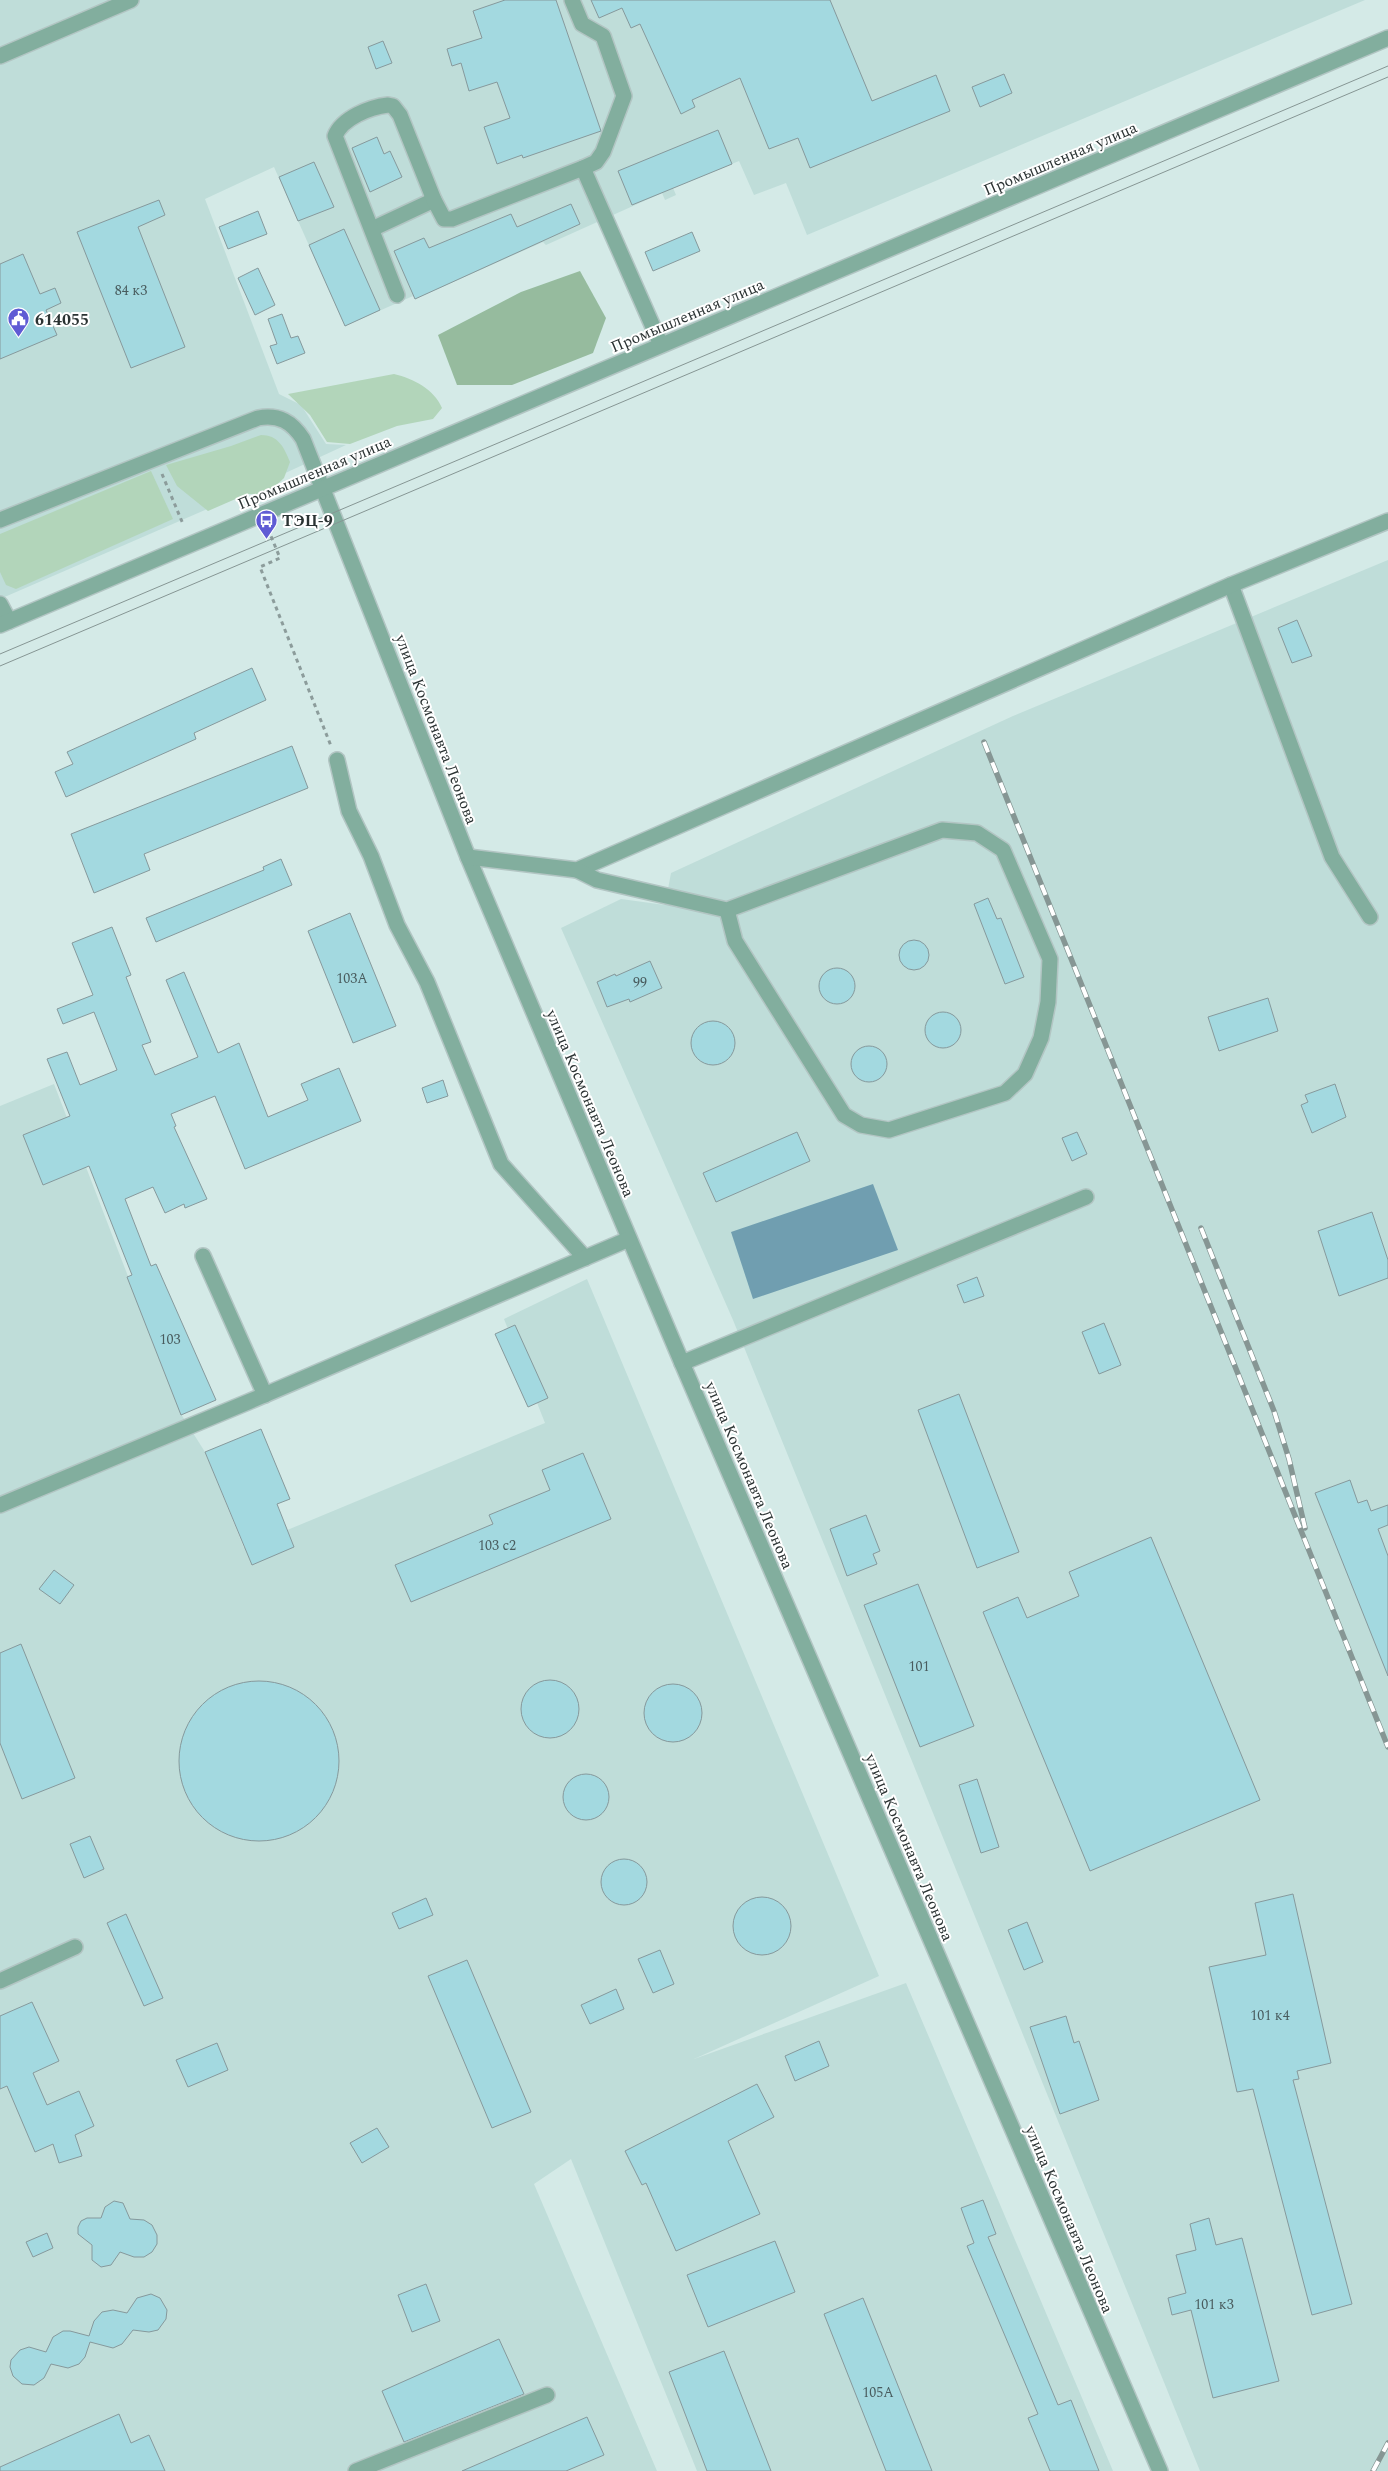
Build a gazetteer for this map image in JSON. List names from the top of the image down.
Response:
{
  "streets": {
    "street": ["Промышленная улица", "улица Космонавта Леонова"]
  },
  "crossings": [
    ["Промышленная улица", "улица Космонавта Леонова"]
  ],
  "places": {
    "public building": ["614055"],
    "bus stop": ["ТЭЦ-9"]
  },
  "house_numbers": [
    "84 к3",
    "103А",
    "99",
    "103",
    "103 с2",
    "101",
    "101 к4",
    "101 к3",
    "105А"
  ]
}
